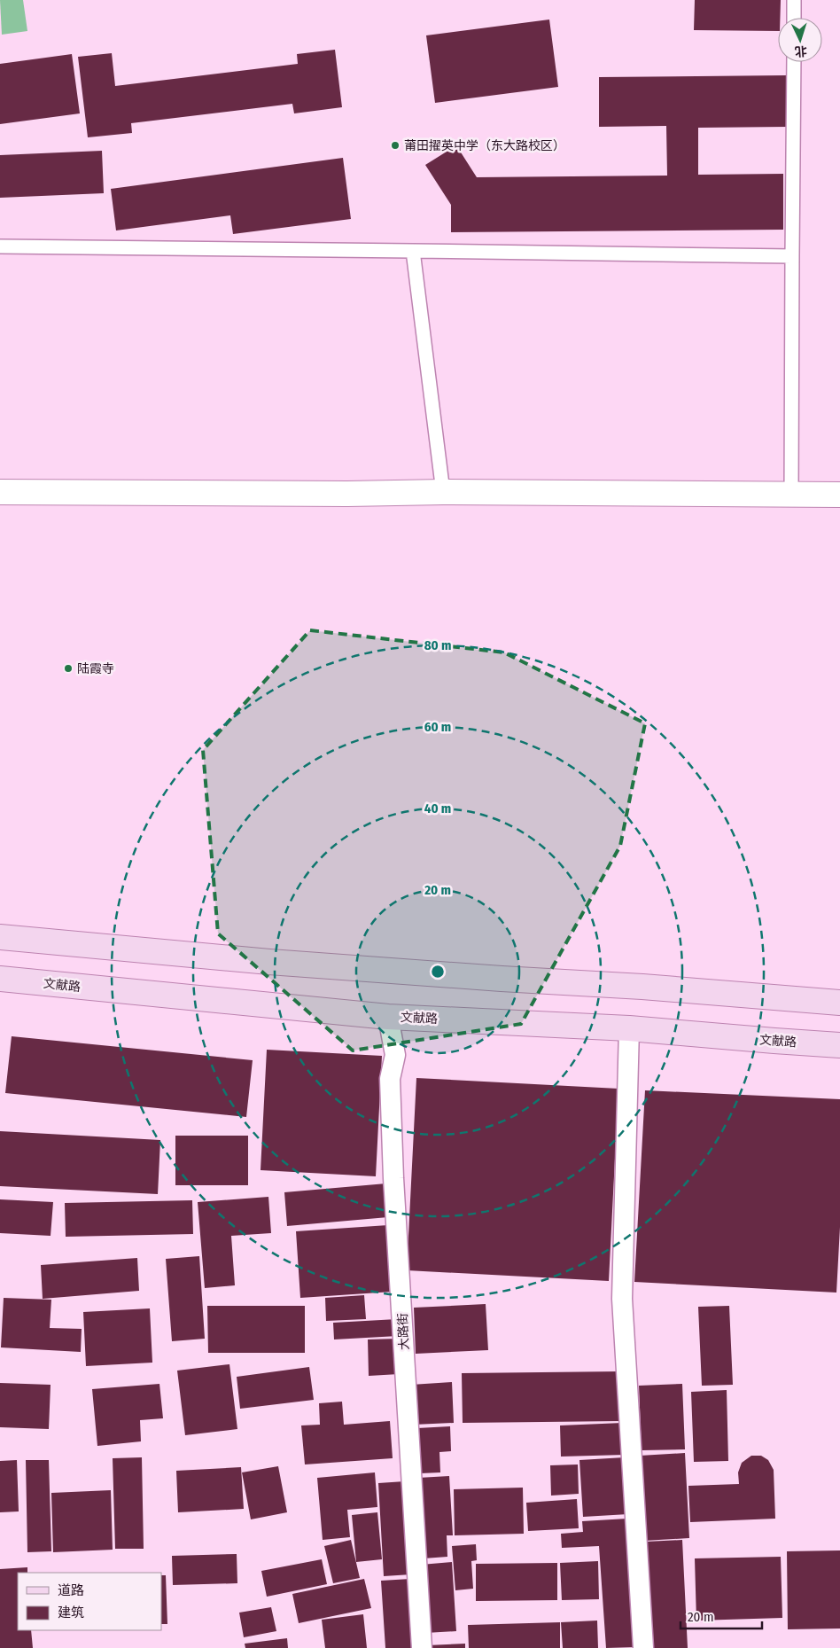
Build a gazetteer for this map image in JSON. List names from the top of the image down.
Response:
{
  "streets": {
    "main road": ["文献路"],
    "street": ["大路街"]
  },
  "crossings": [
    ["文献路", "大路街"]
  ],
  "places": ["莆田擢英中学（东大路校区）", "陆霞寺"],
  "legend": ["道路", "建筑"],
  "scale_bar": "20 m",
  "north": "bottom",
  "rings": [
    "80 m",
    "60 m",
    "40 m",
    "20 m"
  ]
}
